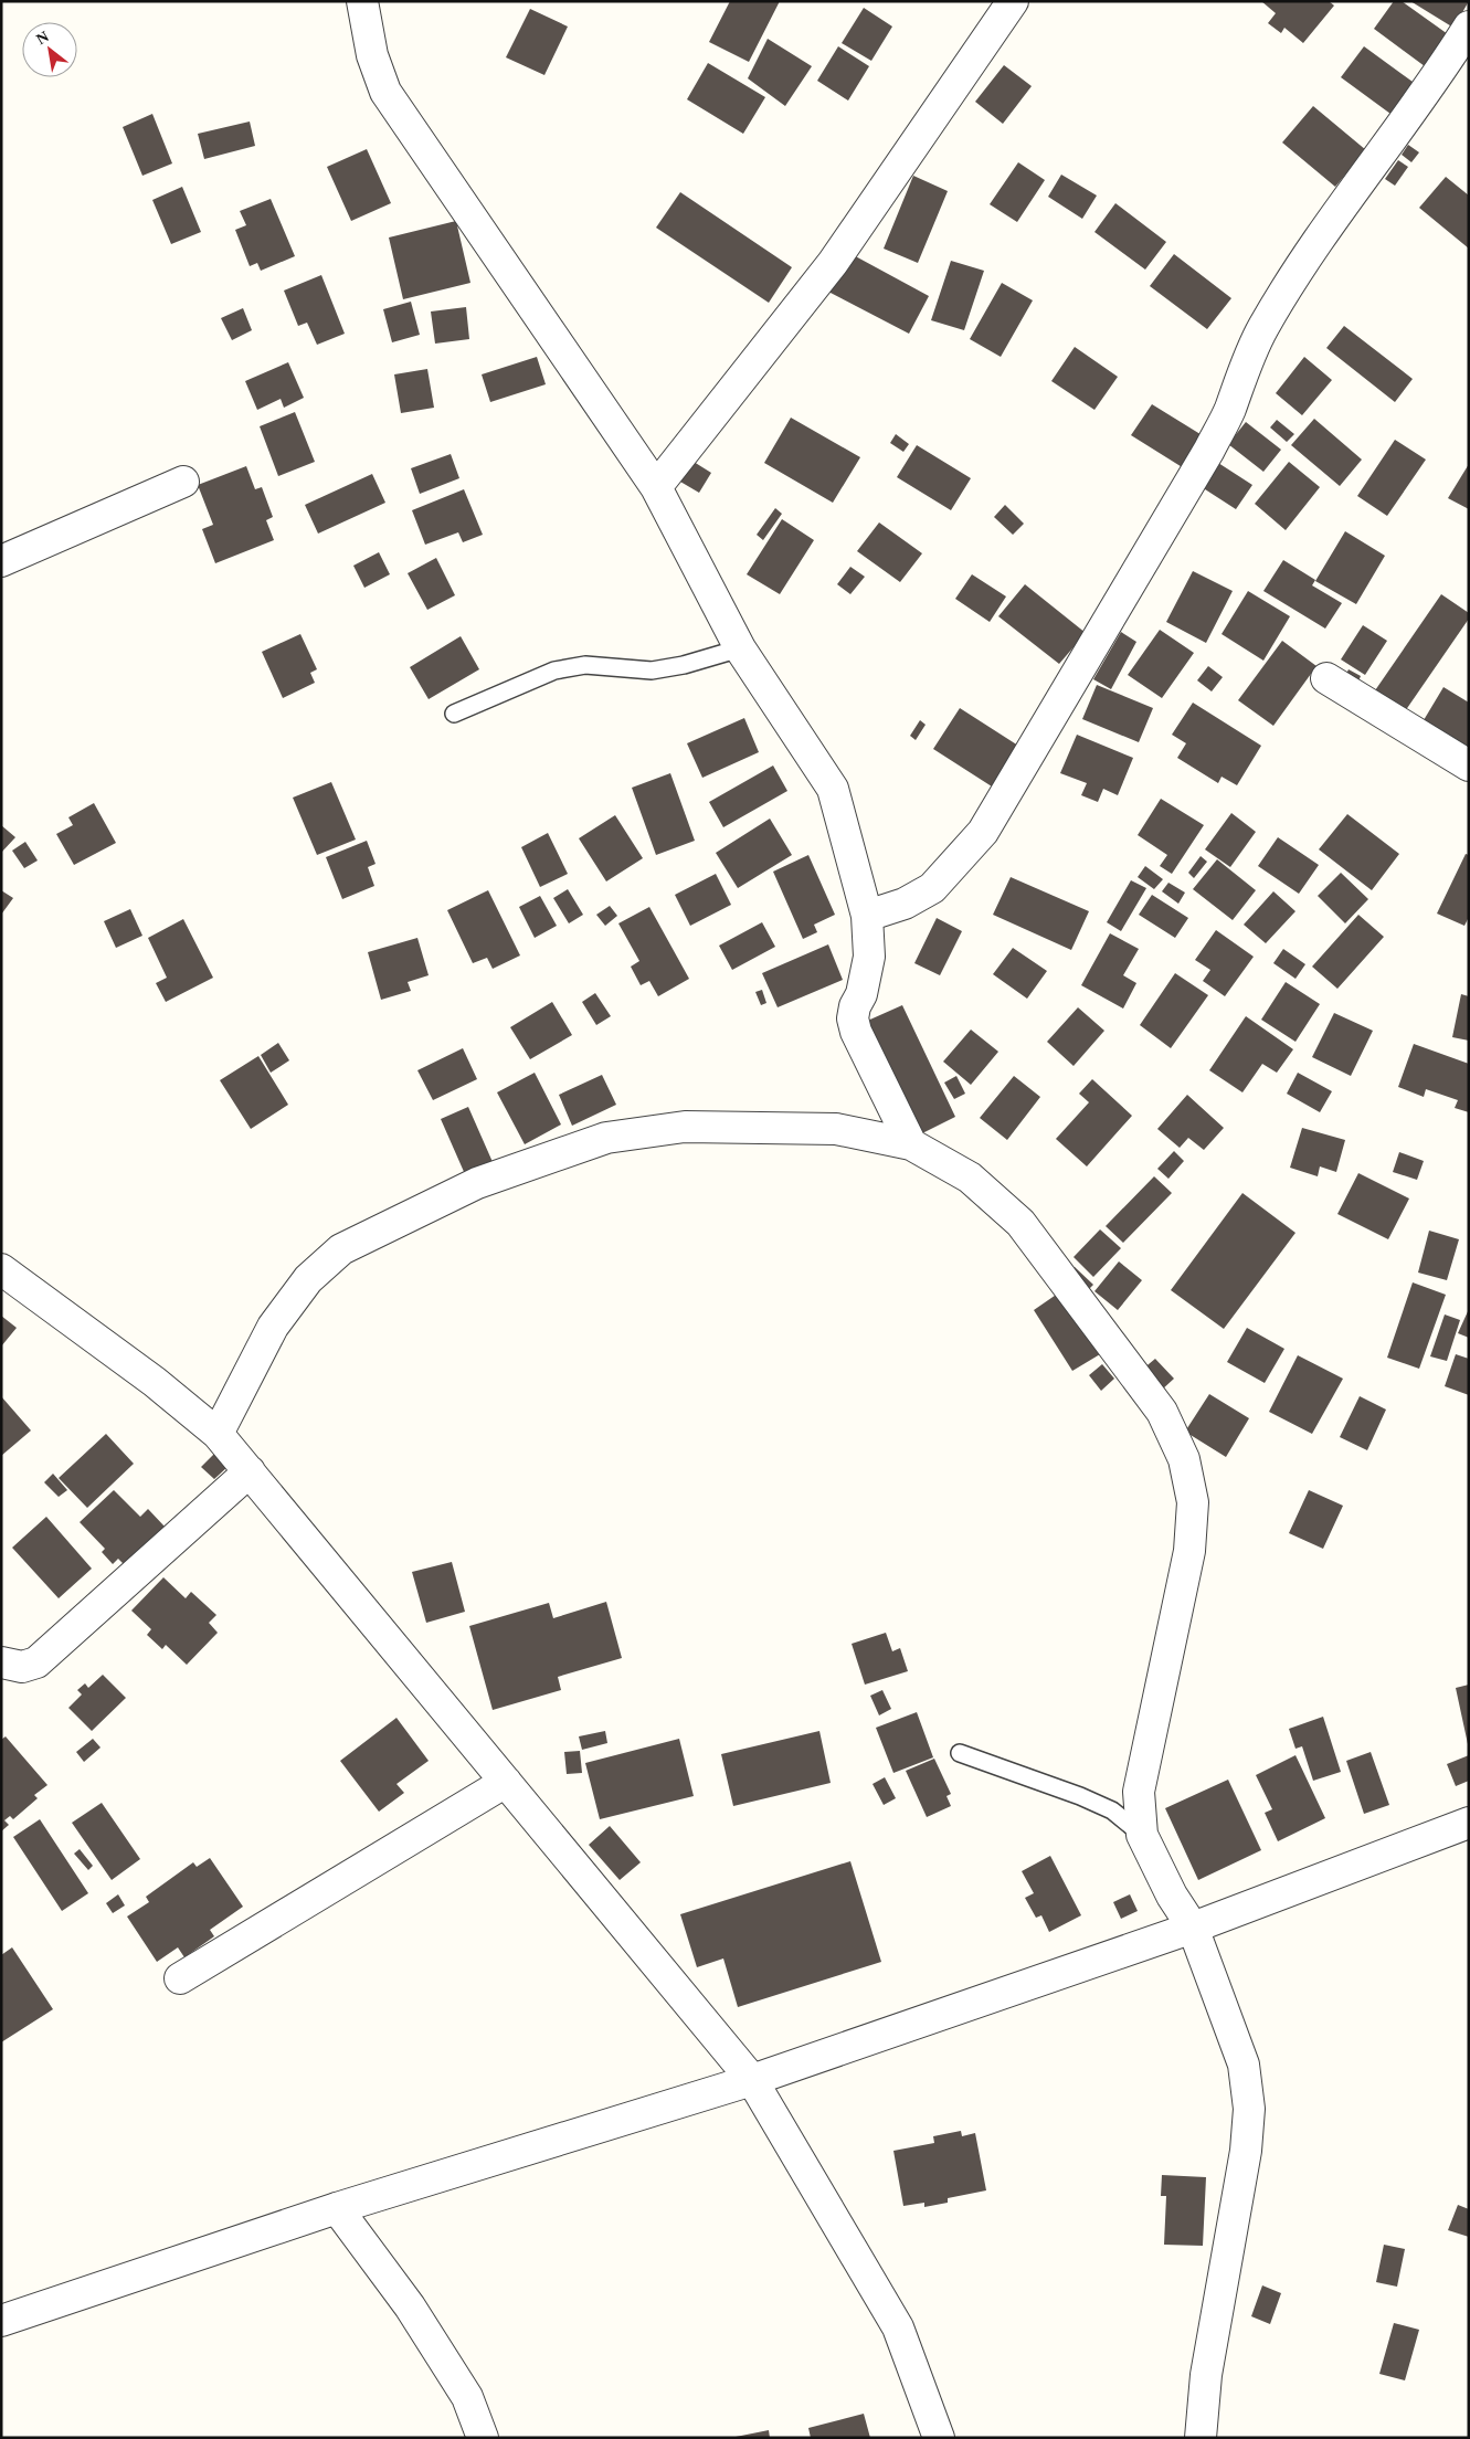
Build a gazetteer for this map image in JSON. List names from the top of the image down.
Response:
{
  "north": "top left"
}
